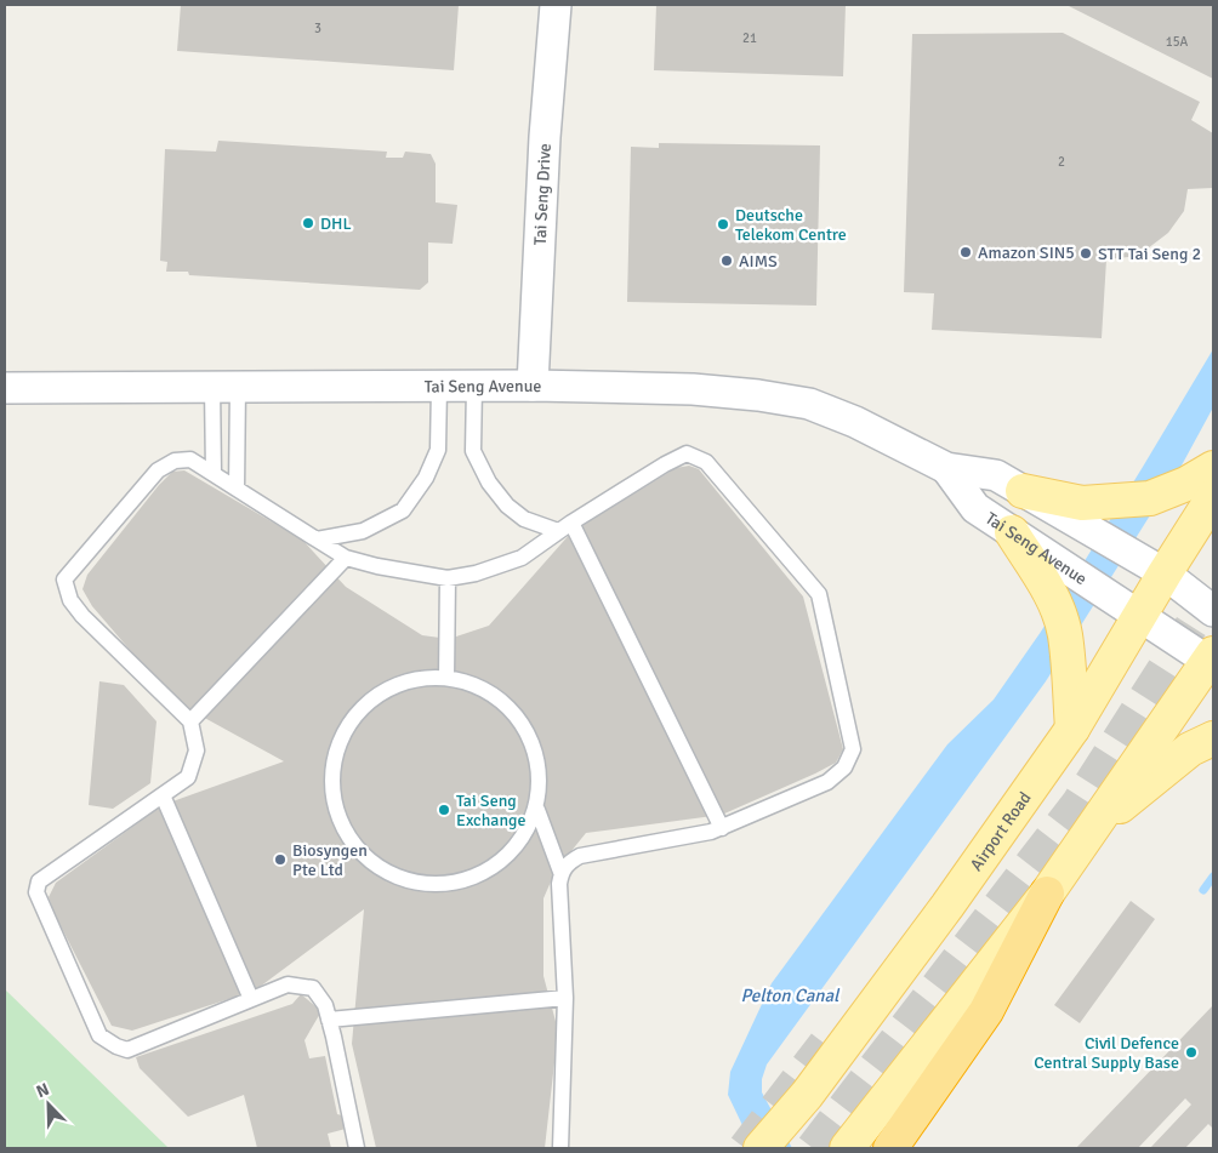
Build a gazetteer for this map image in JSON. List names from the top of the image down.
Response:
{
  "streets": {
    "main road": ["Airport Road"],
    "street": ["Tai Seng Drive", "Tai Seng Avenue"]
  },
  "crossings": [
    ["Tai Seng Drive", "Tai Seng Avenue"],
    ["Tai Seng Avenue", "Airport Road"]
  ],
  "water": ["Pelton Canal"],
  "places": [
    "DHL",
    "Deutsche Telekom Centre",
    "Amazon SIN5",
    "STT Tai Seng 2",
    "AIMS",
    "Tai Seng Exchange",
    "Biosyngen Pte Ltd",
    "Civil Defence Central Supply Base"
  ],
  "house_numbers": [
    "3",
    "21",
    "15A",
    "2"
  ],
  "north": "top left"
}
